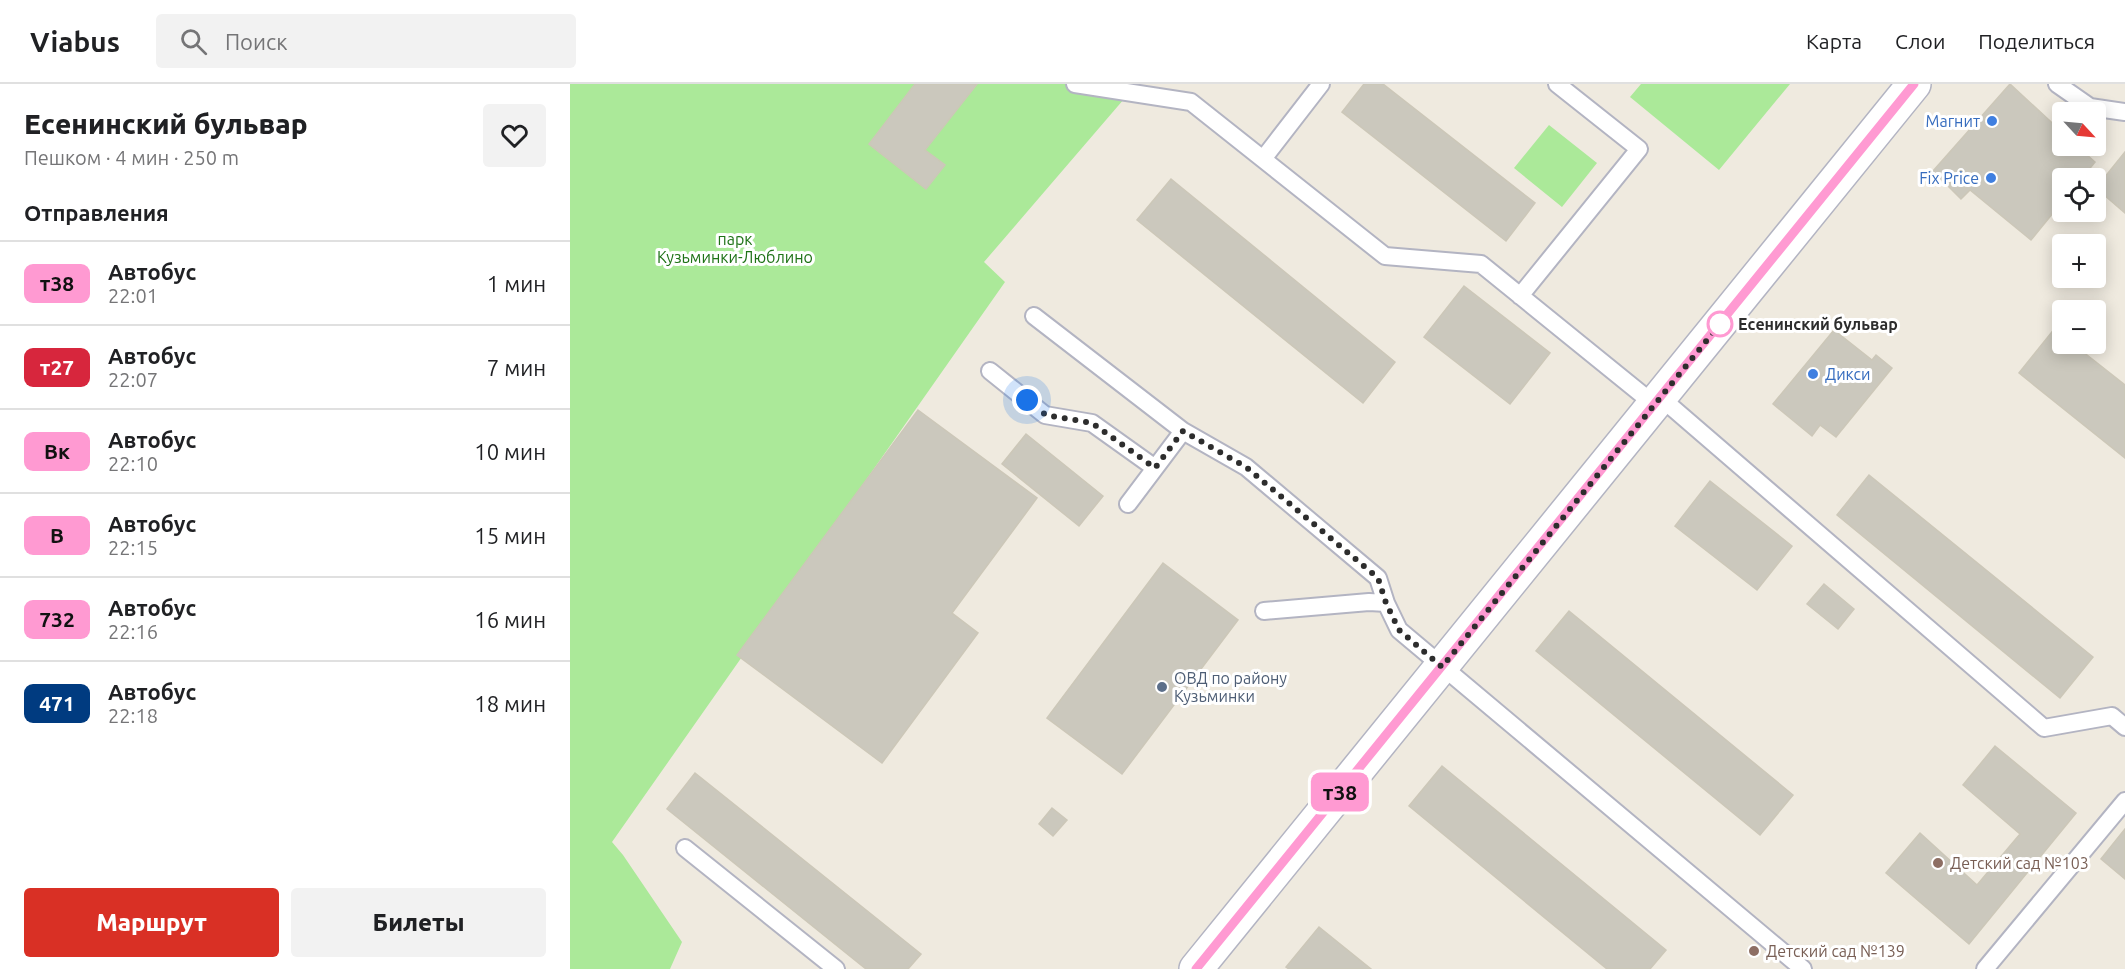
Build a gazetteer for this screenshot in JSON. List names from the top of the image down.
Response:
{
  "parks": ["парк Кузьминки-Люблино"],
  "places": [
    "Магнит",
    "Fix Price",
    "Есенинский бульвар",
    "Дикси",
    "ОВД по району Кузьминки",
    "Детский сад №103",
    "Детский сад №139"
  ],
  "lines": ["bus line т38"],
  "north": "bottom right",
  "page": {
    "header": "Viabus",
    "search": "Поиск",
    "nav": ["Карта", "Слои", "Поделиться"],
    "heading": [
      ["Есенинский бульвар", "Пешком · 4 мин · 250 m"],
      "Отправления"
    ],
    "on_map": "т38",
    "map_buttons": ["+", "−"],
    "list": [
      {
        "mark": "т38",
        "name": "Автобус",
        "note": "22:01",
        "value": "1 мин"
      },
      {
        "mark": "т27",
        "name": "Автобус",
        "note": "22:07",
        "value": "7 мин"
      },
      {
        "mark": "Вк",
        "name": "Автобус",
        "note": "22:10",
        "value": "10 мин"
      },
      {
        "mark": "В",
        "name": "Автобус",
        "note": "22:15",
        "value": "15 мин"
      },
      {
        "mark": "732",
        "name": "Автобус",
        "note": "22:16",
        "value": "16 мин"
      },
      {
        "mark": "471",
        "name": "Автобус",
        "note": "22:18",
        "value": "18 мин"
      }
    ],
    "buttons": ["Маршрут", "Билеты"]
  }
}
